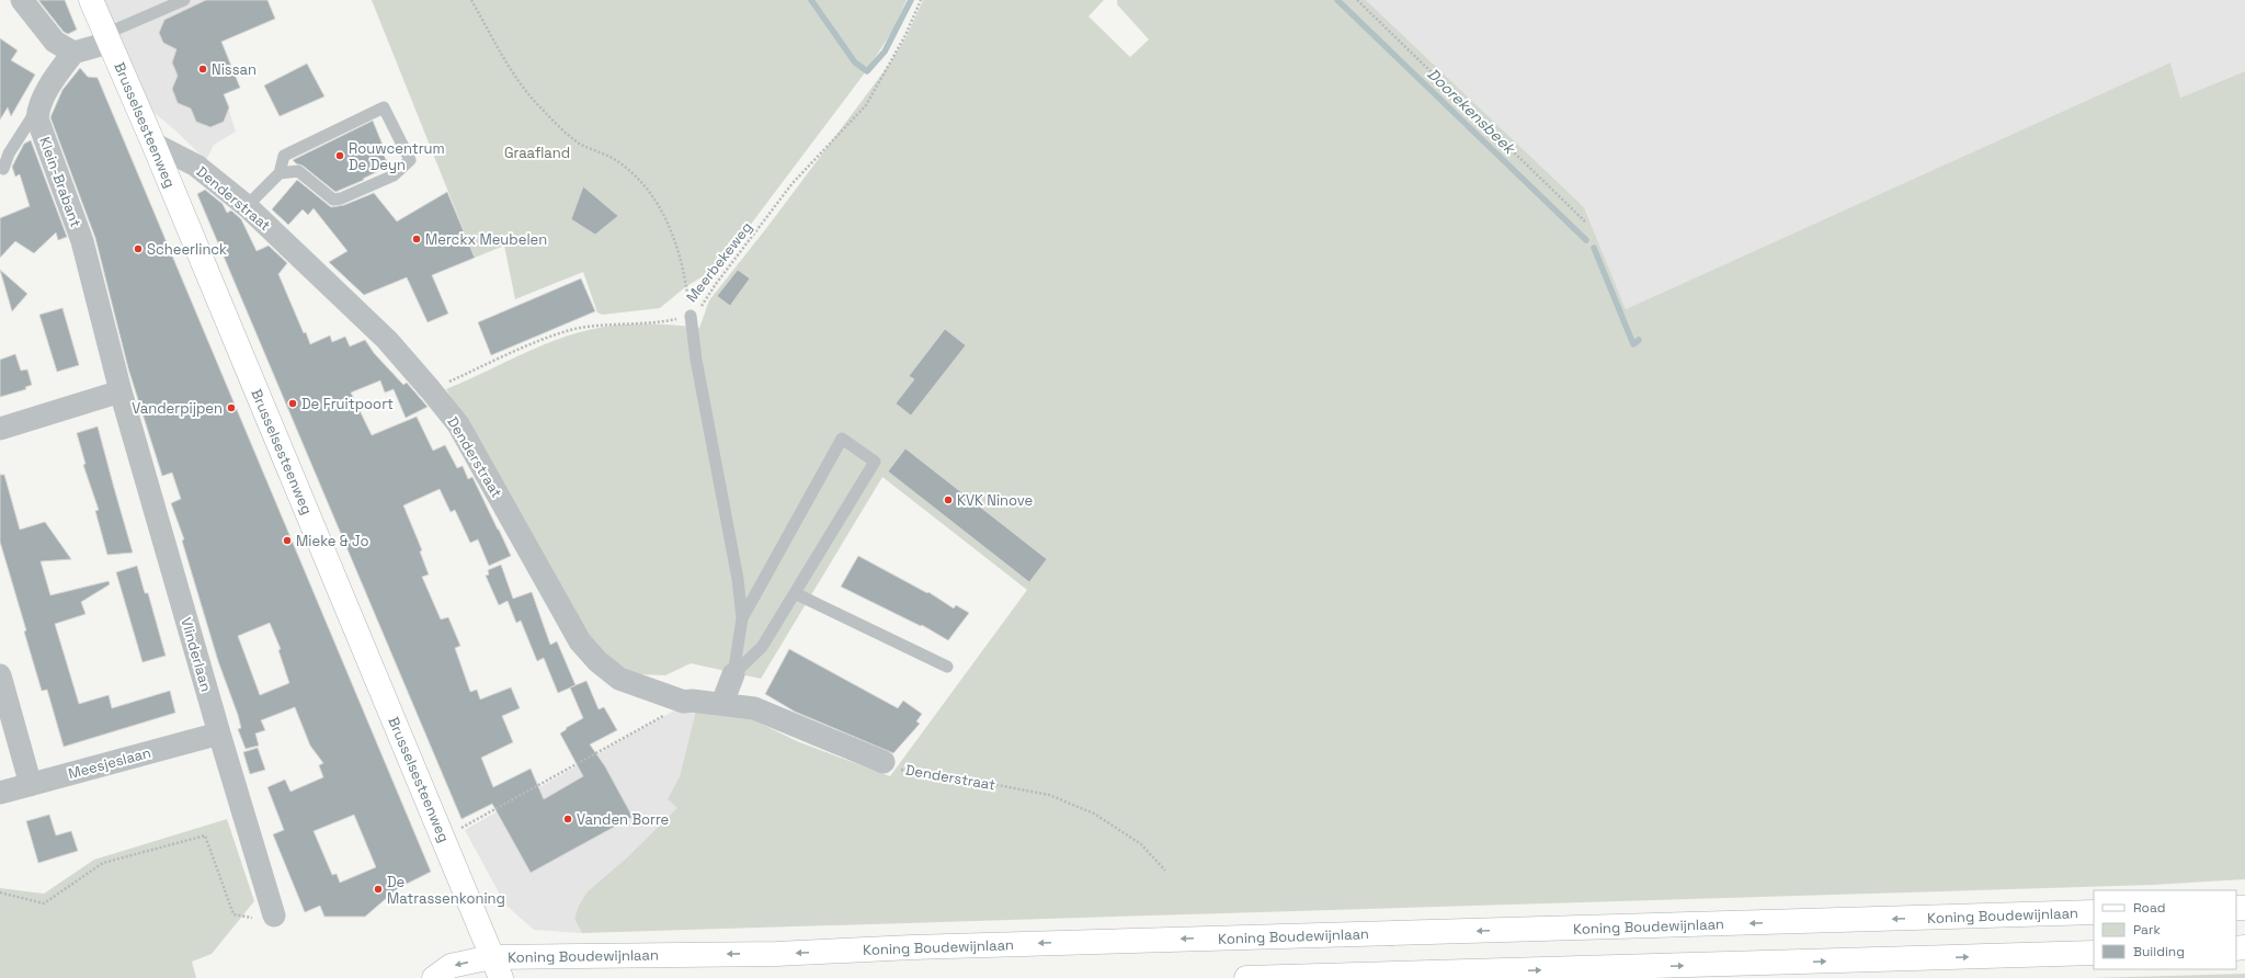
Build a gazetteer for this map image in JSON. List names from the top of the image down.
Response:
{
  "streets": {
    "main road": ["Brusselsesteenweg", "Koning Boudewijnlaan"],
    "street": [
      "Klein-Brabant",
      "Denderstraat",
      "Vlinderlaan",
      "Meesjeslaan"
    ],
    "path": ["Meerbekeweg"]
  },
  "crossings": [
    ["Brusselsesteenweg", "Denderstraat"],
    ["Brusselsesteenweg", "Koning Boudewijnlaan"],
    ["Klein-Brabant", "Vlinderlaan"],
    ["Denderstraat", "Meerbekeweg"],
    ["Vlinderlaan", "Meesjeslaan"]
  ],
  "water": ["Doorekensbeek"],
  "parks": ["Graafland"],
  "places": [
    "Nissan",
    "Rouwcentrum De Deyn",
    "Merckx Meubelen",
    "Scheerlinck",
    "De Fruitpoort",
    "Vanderpijpen",
    "KVK Ninove",
    "Mieke & Jo",
    "Vanden Borre",
    "De Matrassenkoning"
  ],
  "legend": ["Road", "Park", "Building"]
}
